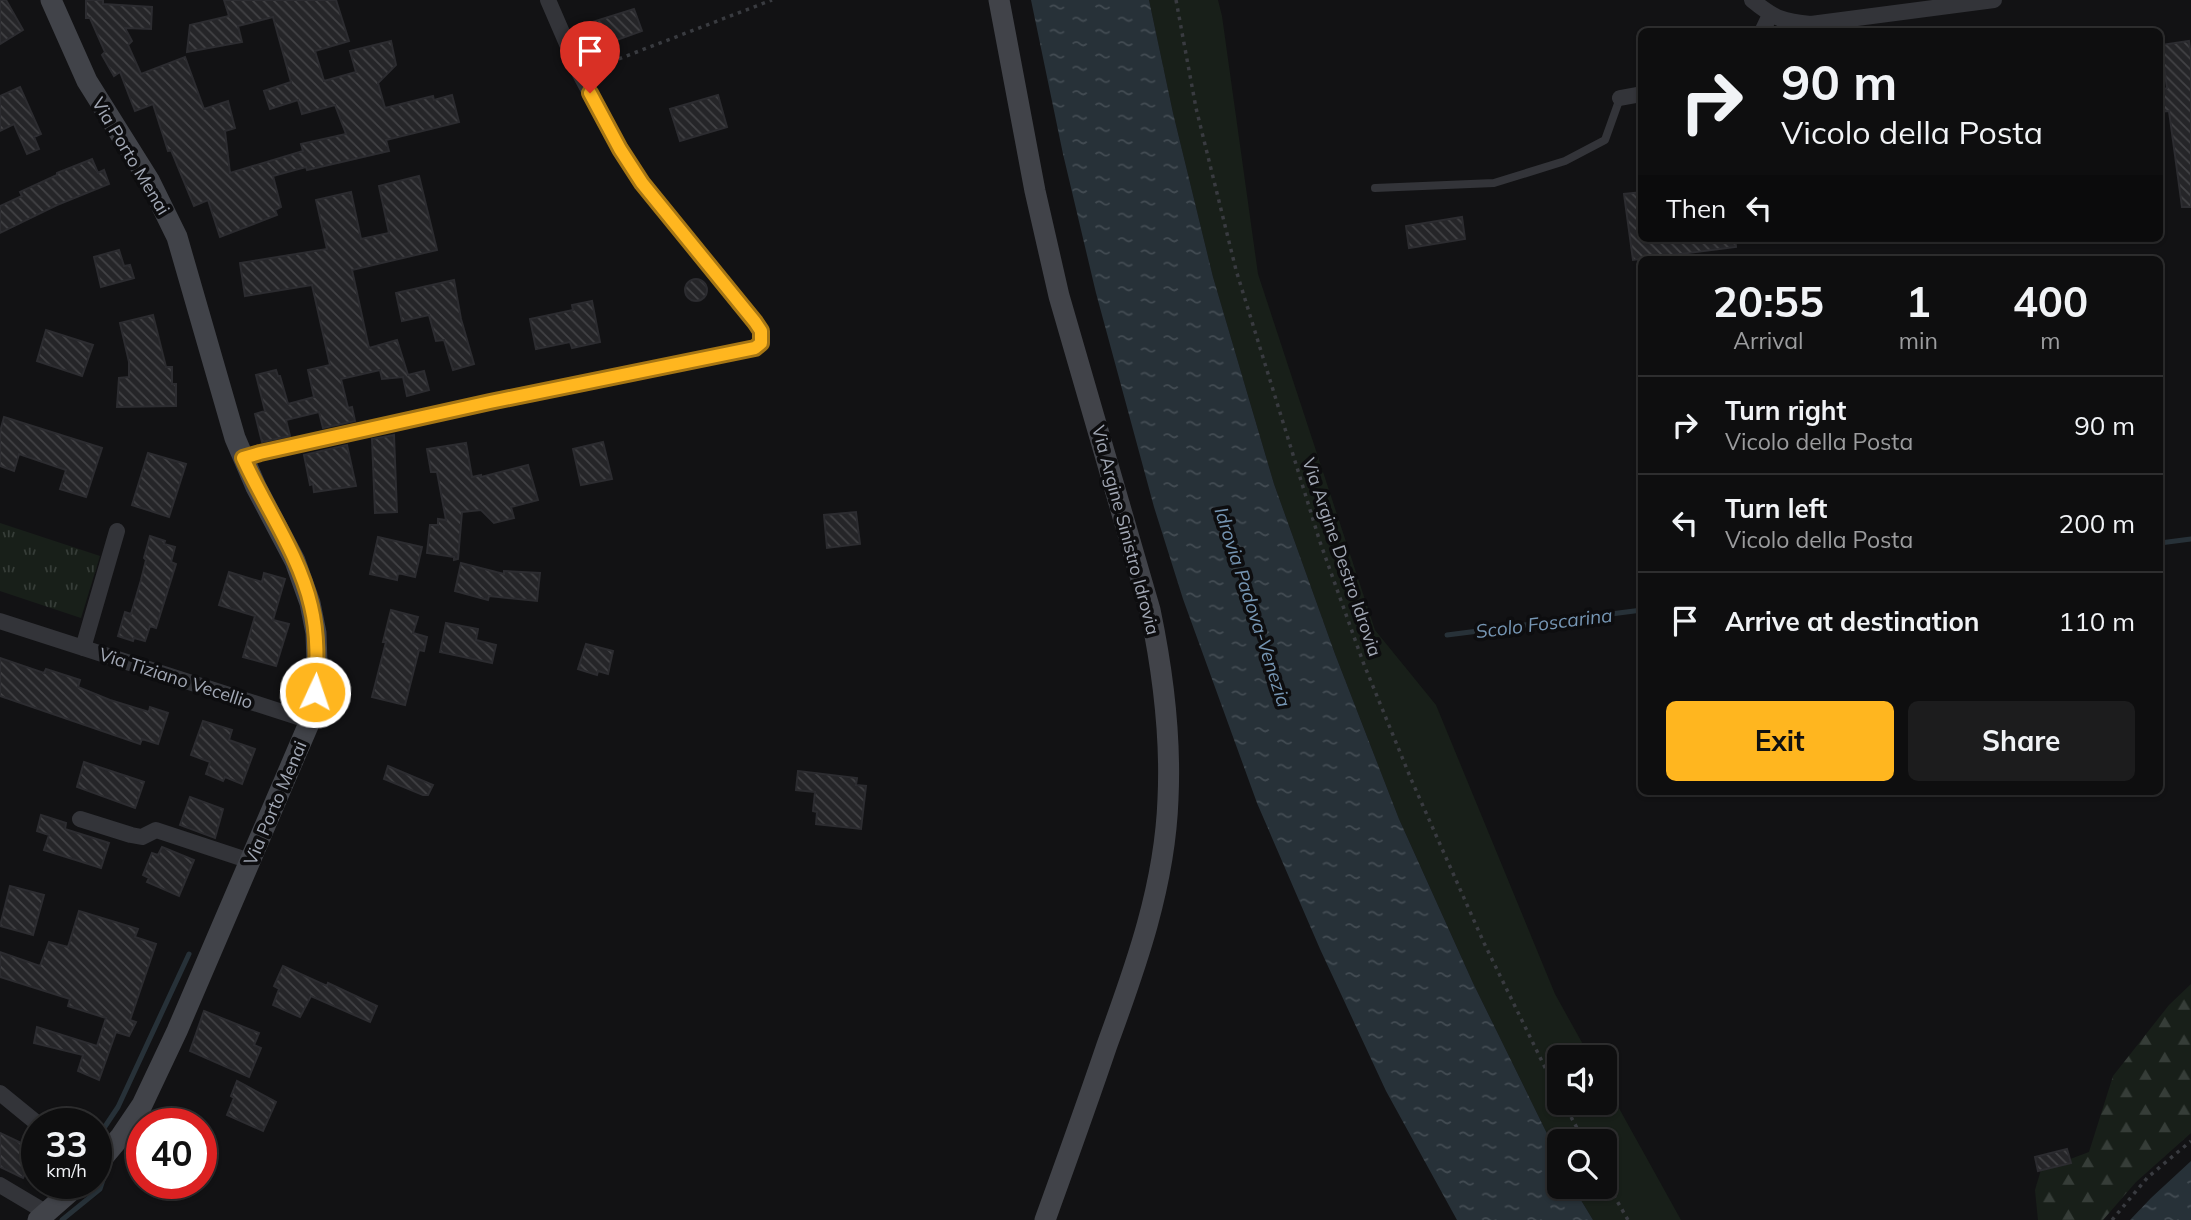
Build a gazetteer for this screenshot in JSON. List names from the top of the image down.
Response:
{
  "streets": {
    "street": ["Via Porto Menai", "Via Argine Sinistro Idrovia", "Via Tiziano Vecellio"],
    "path": ["Via Argine Destro Idrovia"]
  },
  "crossings": [
    ["Via Porto Menai", "Via Tiziano Vecellio"]
  ],
  "water": ["Idrovia Padova-Venezia", "Scolo Foscarina"],
  "page": {
    "turn": ["90 m", "Vicolo della Posta"],
    "then": "Then",
    "eta": [
      "20:55",
      "Arrival",
      "1",
      "min",
      "400",
      "m"
    ],
    "list": [
      {
        "name": "Turn right",
        "note": "Vicolo della Posta",
        "value": "90 m"
      },
      {
        "name": "Turn left",
        "note": "Vicolo della Posta",
        "value": "200 m"
      },
      {
        "name": "Arrive at destination",
        "value": "110 m"
      }
    ],
    "buttons": ["Exit", "Share"],
    "speed": "33 km/h",
    "limit": "40"
  }
}
